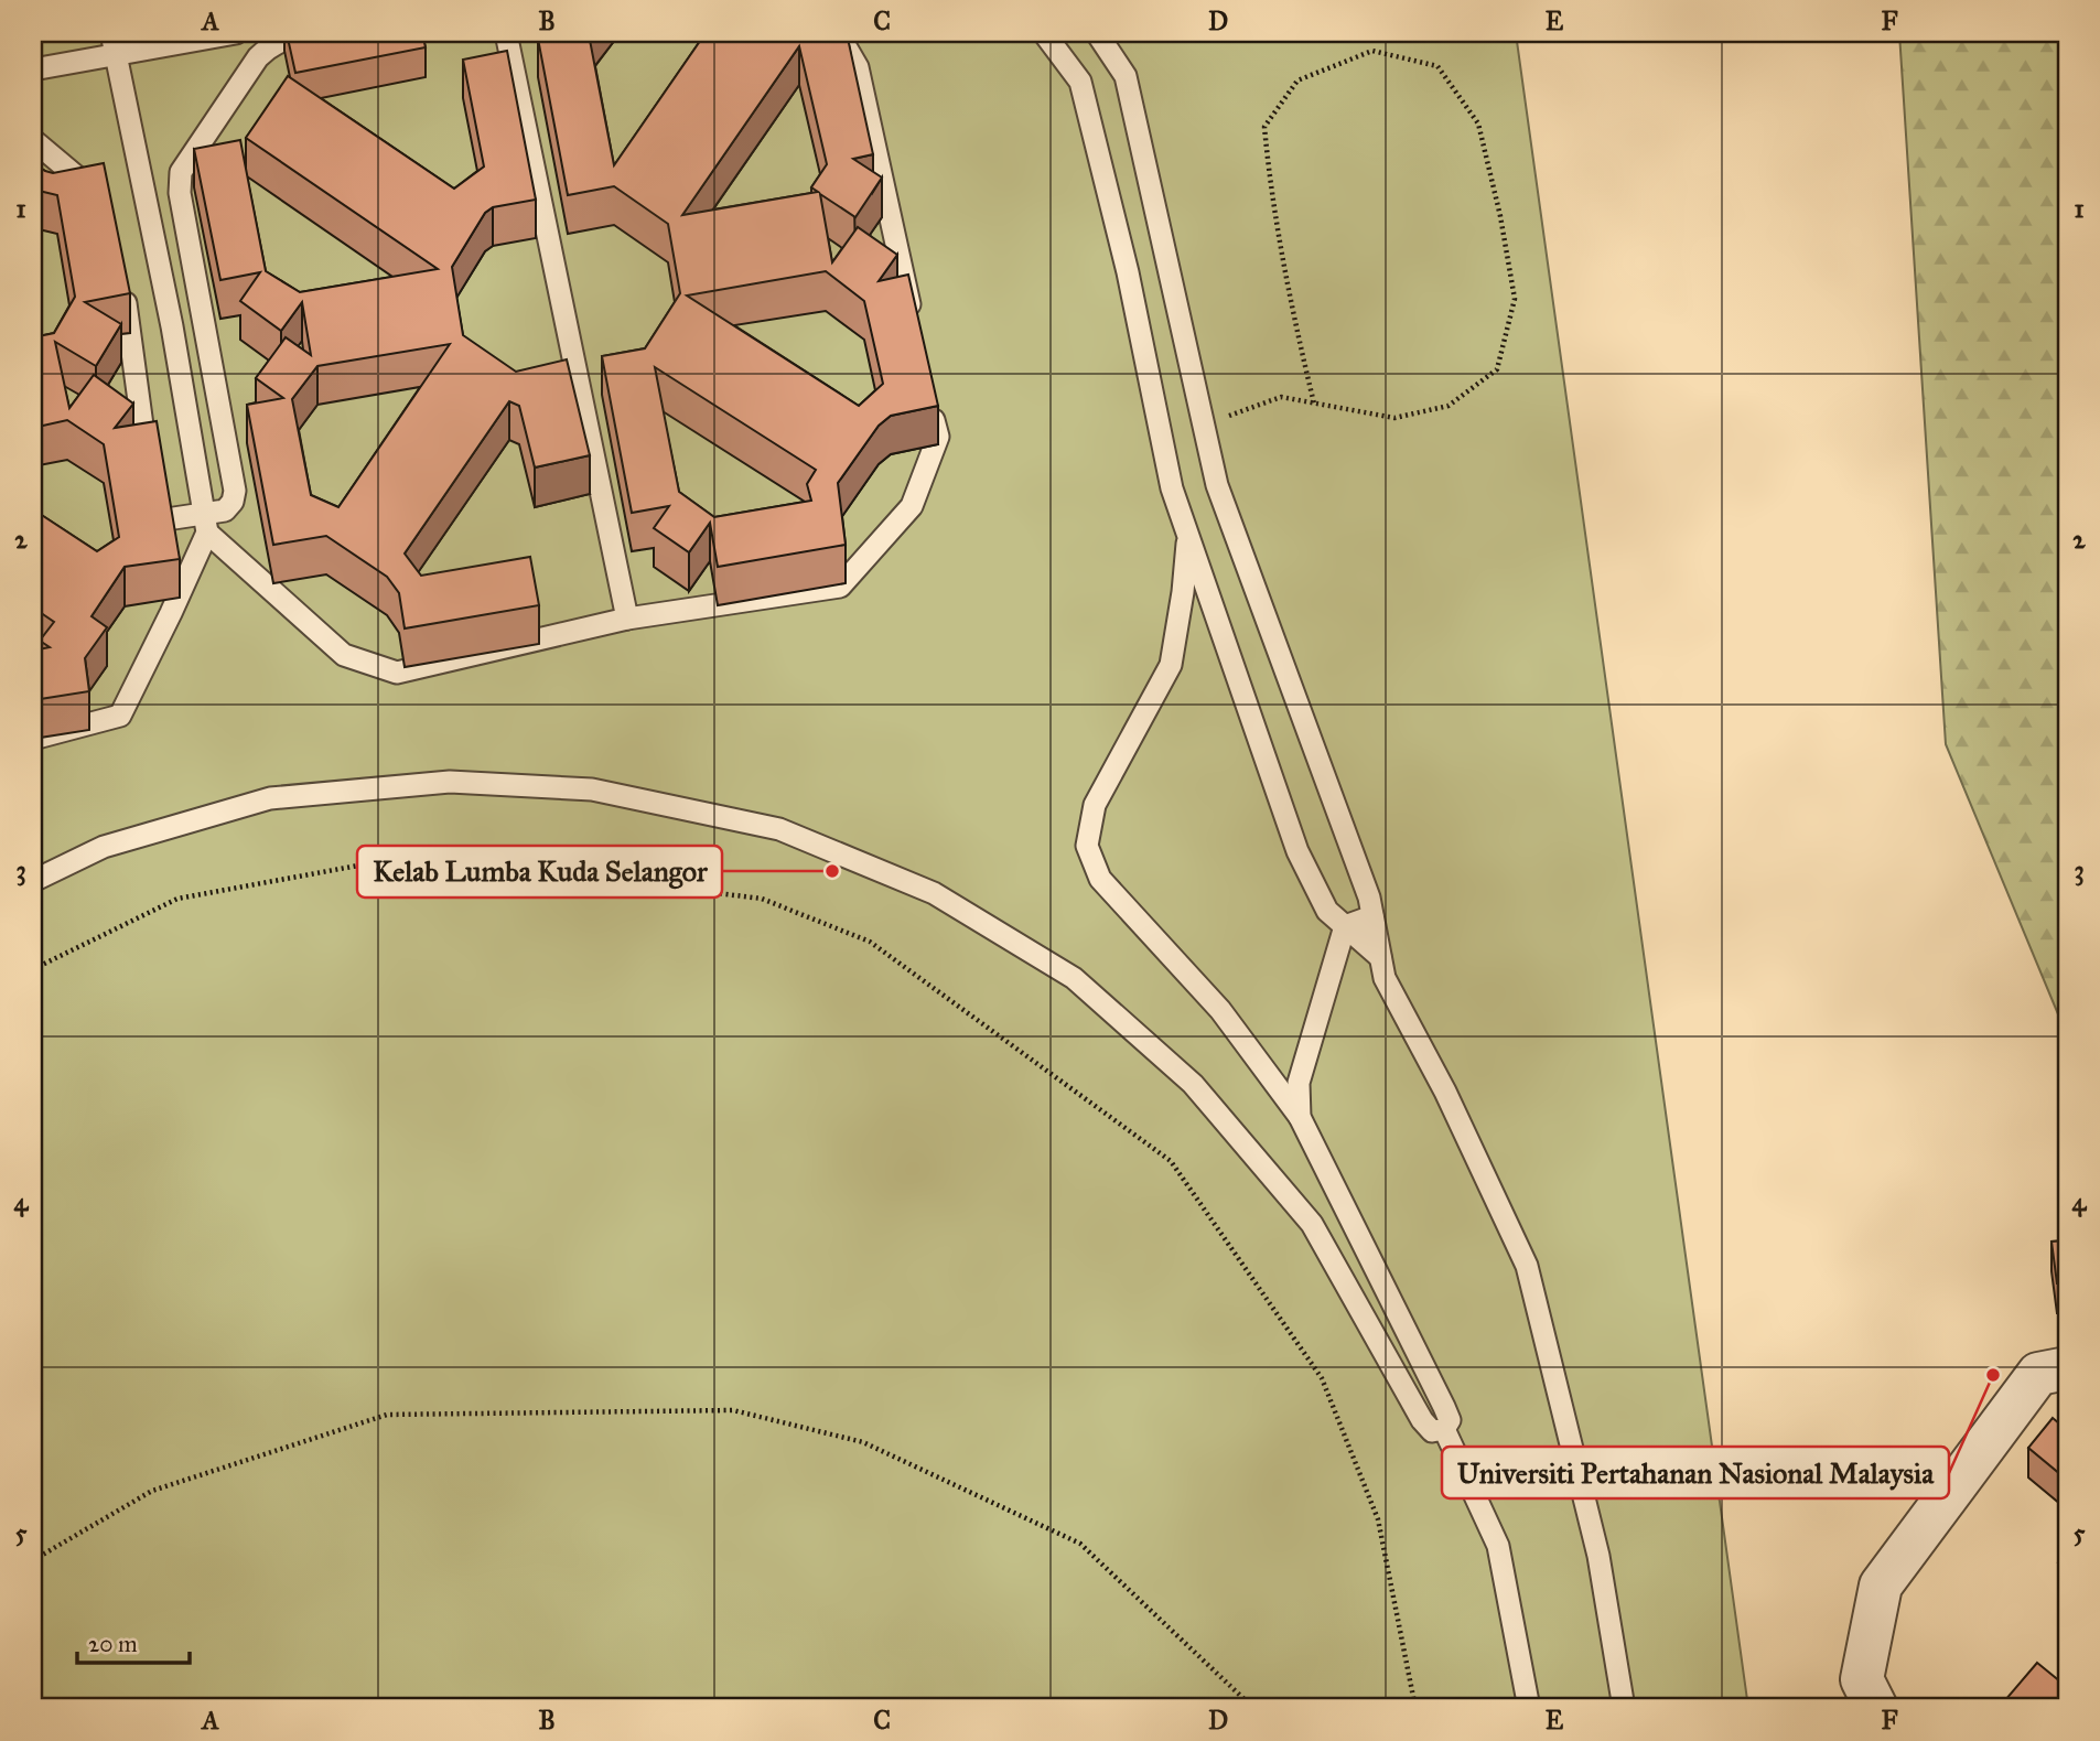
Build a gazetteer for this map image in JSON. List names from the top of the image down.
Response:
{
  "places": ["Kelab Lumba Kuda Selangor", "Universiti Pertahanan Nasional Malaysia"],
  "scale_bar": "20 m",
  "grid": {
    "columns": [
      "A",
      "B",
      "C",
      "D",
      "E",
      "F"
    ],
    "rows": [
      "1",
      "2",
      "3",
      "4",
      "5"
    ]
  }
}
